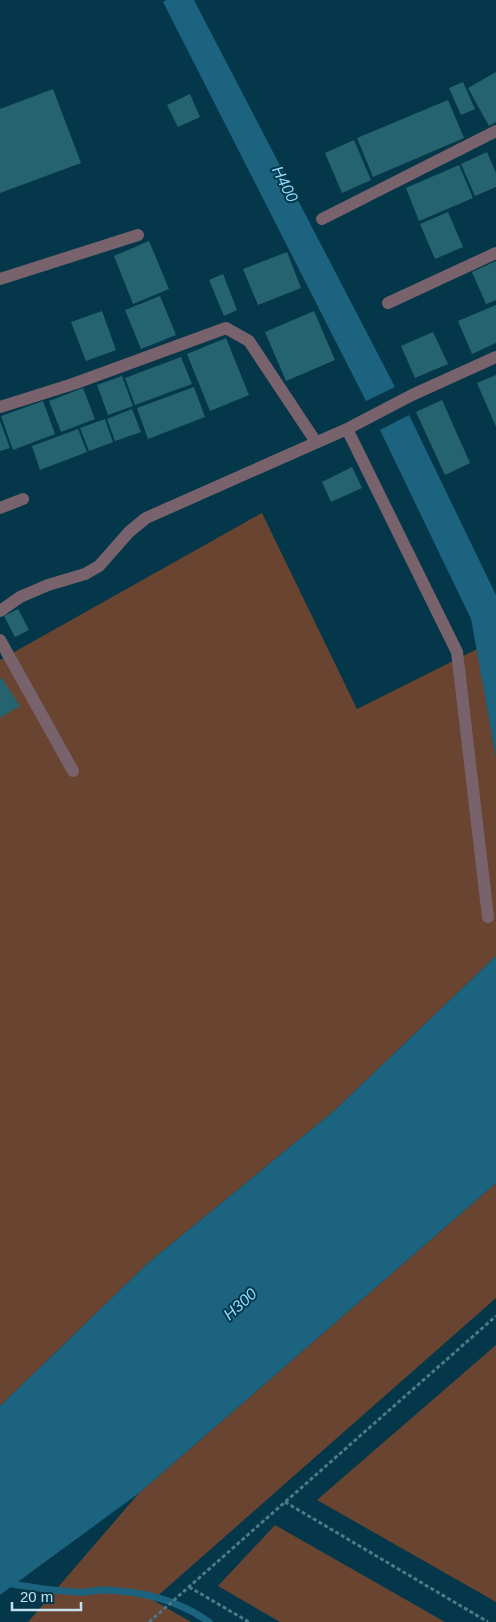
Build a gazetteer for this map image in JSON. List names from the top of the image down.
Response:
{
  "water": ["H400", "H300"],
  "scale_bar": "20 m"
}
